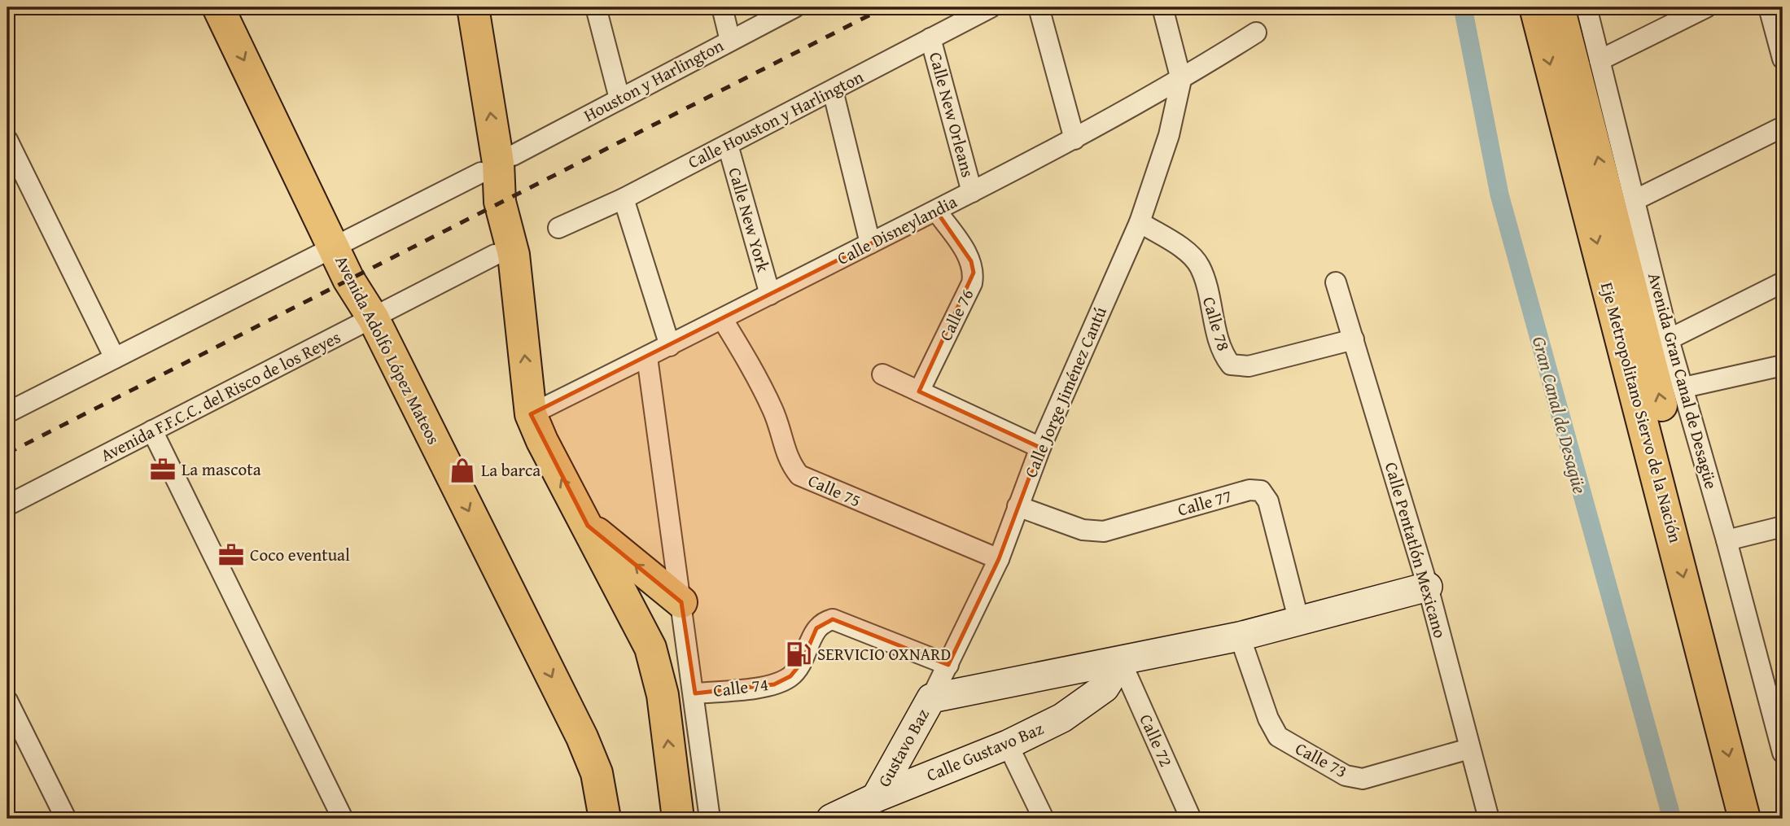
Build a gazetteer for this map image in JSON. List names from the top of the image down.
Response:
{
  "streets": {
    "main road": ["Avenida Adolfo López Mateos", "Eje Metropolitano Siervo de la Nación"],
    "street": [
      "Houston y Harlington",
      "Calle New Orleans",
      "Calle Houston y Harlington",
      "Calle New York",
      "Calle Disneylandia",
      "Calle 76",
      "Calle 78",
      "Avenida Gran Canal de Desagüe",
      "Calle Jorge Jiménez Cantú",
      "Avenida F.F.C.C. del Risco de los Reyes",
      "Calle 75",
      "Calle 77",
      "Calle Pentatlón Mexicano",
      "Calle 74",
      "Calle 72",
      "Gustavo Baz",
      "Calle Gustavo Baz",
      "Calle 73"
    ]
  },
  "crossings": [
    ["Calle New Orleans", "Calle Houston y Harlington"],
    ["Calle New Orleans", "Calle Disneylandia"],
    ["Calle Houston y Harlington", "Calle New York"],
    ["Calle New York", "Calle Disneylandia"],
    ["Calle Disneylandia", "Calle 76"],
    ["Calle Disneylandia", "Calle Jorge Jiménez Cantú"],
    ["Calle Disneylandia", "Calle 75"],
    ["Calle 78", "Calle Jorge Jiménez Cantú"],
    ["Calle 78", "Calle Pentatlón Mexicano"],
    ["Avenida Adolfo López Mateos", "Avenida F.F.C.C. del Risco de los Reyes"],
    ["Calle Jorge Jiménez Cantú", "Calle 75"],
    ["Calle Jorge Jiménez Cantú", "Calle 77"],
    ["Calle Jorge Jiménez Cantú", "Calle 74"],
    ["Calle Jorge Jiménez Cantú", "Gustavo Baz"],
    ["Calle Pentatlón Mexicano", "Calle 73"],
    ["Calle 72", "Calle Gustavo Baz"],
    ["Gustavo Baz", "Calle Gustavo Baz"]
  ],
  "water": ["Gran Canal de Desagüe"],
  "places": {
    "office": ["La mascota", "Coco eventual"],
    "shop": ["La barca"],
    "fuel station": ["SERVICIO OXNARD"]
  }
}
